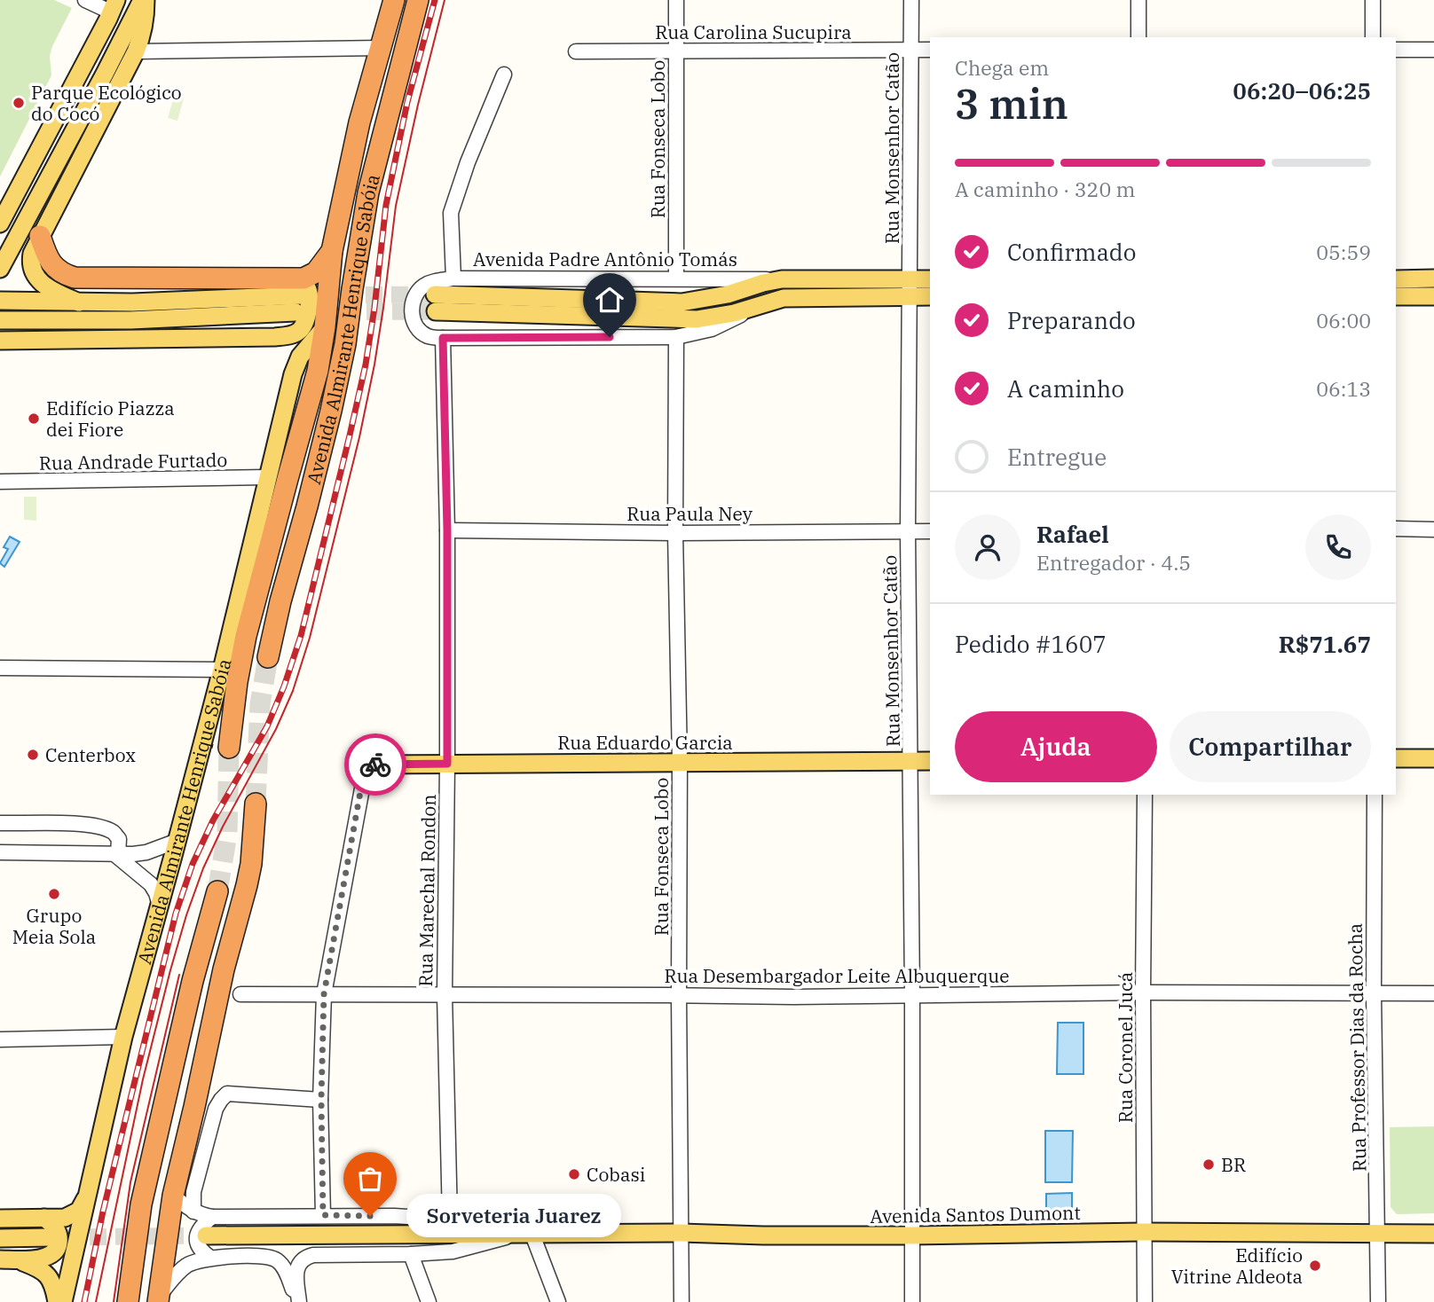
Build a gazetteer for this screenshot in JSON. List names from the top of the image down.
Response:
{
  "streets": {
    "highway": ["Avenida Almirante Henrique Sabóia"],
    "main road": ["Avenida Padre Antônio Tomás", "Rua Eduardo Garcia", "Avenida Santos Dumont"],
    "street": [
      "Rua Carolina Sucupira",
      "Rua Fonseca Lobo",
      "Rua Monsenhor Catão",
      "Rua Andrade Furtado",
      "Rua Paula Ney",
      "Rua Marechal Rondon",
      "Rua Desembargador Leite Albuquerque",
      "Rua Coronel Jucá",
      "Rua Professor Dias da Rocha"
    ]
  },
  "crossings": [
    ["Rua Carolina Sucupira", "Rua Fonseca Lobo"],
    ["Rua Carolina Sucupira", "Rua Monsenhor Catão"],
    ["Rua Fonseca Lobo", "Avenida Padre Antônio Tomás"],
    ["Rua Fonseca Lobo", "Rua Paula Ney"],
    ["Rua Fonseca Lobo", "Rua Eduardo Garcia"],
    ["Rua Fonseca Lobo", "Rua Desembargador Leite Albuquerque"],
    ["Rua Fonseca Lobo", "Avenida Santos Dumont"],
    ["Rua Monsenhor Catão", "Avenida Padre Antônio Tomás"],
    ["Rua Monsenhor Catão", "Rua Paula Ney"],
    ["Rua Monsenhor Catão", "Rua Eduardo Garcia"],
    ["Rua Monsenhor Catão", "Rua Desembargador Leite Albuquerque"],
    ["Rua Monsenhor Catão", "Avenida Santos Dumont"],
    ["Avenida Padre Antônio Tomás", "Rua Marechal Rondon"],
    ["Avenida Almirante Henrique Sabóia", "Rua Andrade Furtado"],
    ["Rua Paula Ney", "Rua Marechal Rondon"],
    ["Rua Eduardo Garcia", "Rua Marechal Rondon"],
    ["Rua Marechal Rondon", "Rua Desembargador Leite Albuquerque"],
    ["Rua Marechal Rondon", "Avenida Santos Dumont"],
    ["Rua Desembargador Leite Albuquerque", "Rua Coronel Jucá"],
    ["Rua Desembargador Leite Albuquerque", "Rua Professor Dias da Rocha"],
    ["Rua Coronel Jucá", "Avenida Santos Dumont"],
    ["Rua Professor Dias da Rocha", "Avenida Santos Dumont"]
  ],
  "places": [
    "Parque Ecológico do Cocó",
    "Edifício Piazza dei Fiore",
    "Centerbox",
    "Grupo Meia Sola",
    "BR",
    "Cobasi",
    "Sorveteria Juarez",
    "Edifício Vitrine Aldeota"
  ],
  "page": {
    "heading": ["3 min", "Chega em", "06:20–06:25"],
    "panel": [
      "Rafael",
      "Entregador · 4.5",
      "Pedido #1607",
      "R$71.67"
    ],
    "bar": "A caminho · 320 m",
    "list": [
      ["Confirmado", "05:59"],
      ["Preparando", "06:00"],
      ["A caminho", "06:13"],
      "Entregue"
    ],
    "buttons": ["Ajuda", "Compartilhar"],
    "bubble": "Sorveteria Juarez"
  }
}
